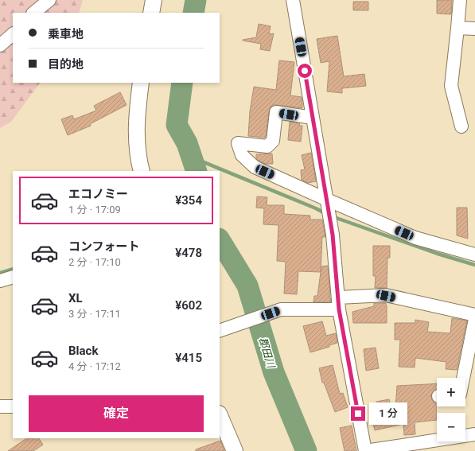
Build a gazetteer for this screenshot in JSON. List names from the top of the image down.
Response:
{
  "water": ["郡田川"],
  "page": {
    "banner": ["乗車地", "目的地"],
    "list": [
      {
        "name": "エコノミー",
        "note": "1 分 · 17:09",
        "value": "¥354"
      },
      {
        "name": "コンフォート",
        "note": "2 分 · 17:10",
        "value": "¥478"
      },
      {
        "name": "XL",
        "note": "3 分 · 17:11",
        "value": "¥602"
      },
      {
        "name": "Black",
        "note": "4 分 · 17:12",
        "value": "¥415"
      }
    ],
    "map_buttons": ["+", "−"],
    "buttons": "確定",
    "bubble": "1 分"
  }
}
